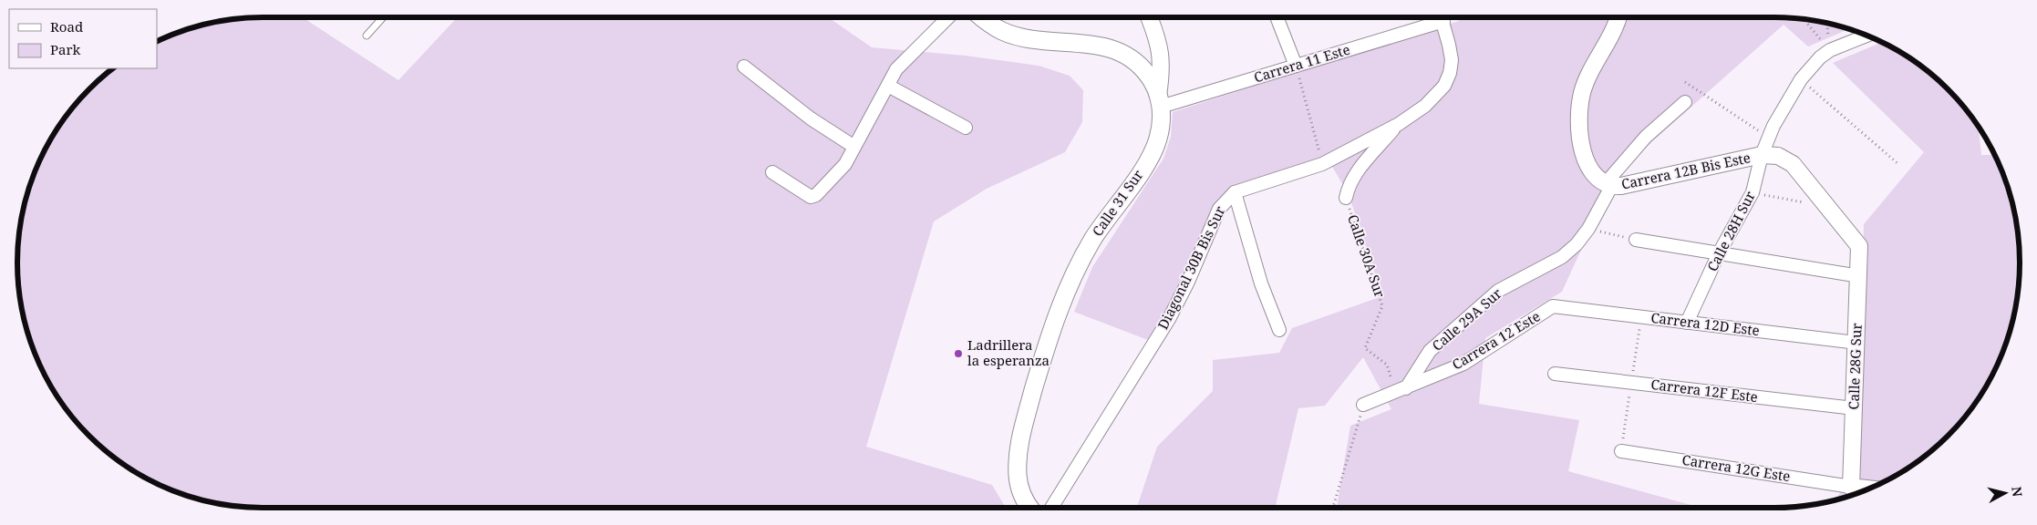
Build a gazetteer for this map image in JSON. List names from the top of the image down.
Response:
{
  "streets": {
    "main road": ["Calle 31 Sur"],
    "street": [
      "Carrera 11 Este",
      "Carrera 12B Bis Este",
      "Calle 28H Sur",
      "Calle 30A Sur",
      "Diagonal 30B Bis Sur",
      "Calle 29A Sur",
      "Carrera 12D Este",
      "Carrera 12 Este",
      "Calle 28G Sur",
      "Carrera 12F Este",
      "Carrera 12G Este"
    ]
  },
  "crossings": [
    ["Carrera 11 Este", "Calle 31 Sur"],
    ["Carrera 11 Este", "Diagonal 30B Bis Sur"],
    ["Carrera 12B Bis Este", "Calle 28H Sur"],
    ["Carrera 12B Bis Este", "Calle 29A Sur"],
    ["Calle 28H Sur", "Carrera 12D Este"],
    ["Calle 30A Sur", "Diagonal 30B Bis Sur"],
    ["Calle 30A Sur", "Calle 29A Sur"],
    ["Calle 30A Sur", "Carrera 12 Este"],
    ["Calle 29A Sur", "Carrera 12 Este"],
    ["Carrera 12D Este", "Carrera 12 Este"],
    ["Carrera 12D Este", "Calle 28G Sur"],
    ["Calle 28G Sur", "Carrera 12F Este"],
    ["Calle 28G Sur", "Carrera 12G Este"]
  ],
  "places": ["Ladrillera la esperanza"],
  "legend": ["Road", "Park"],
  "north": "right"
}
